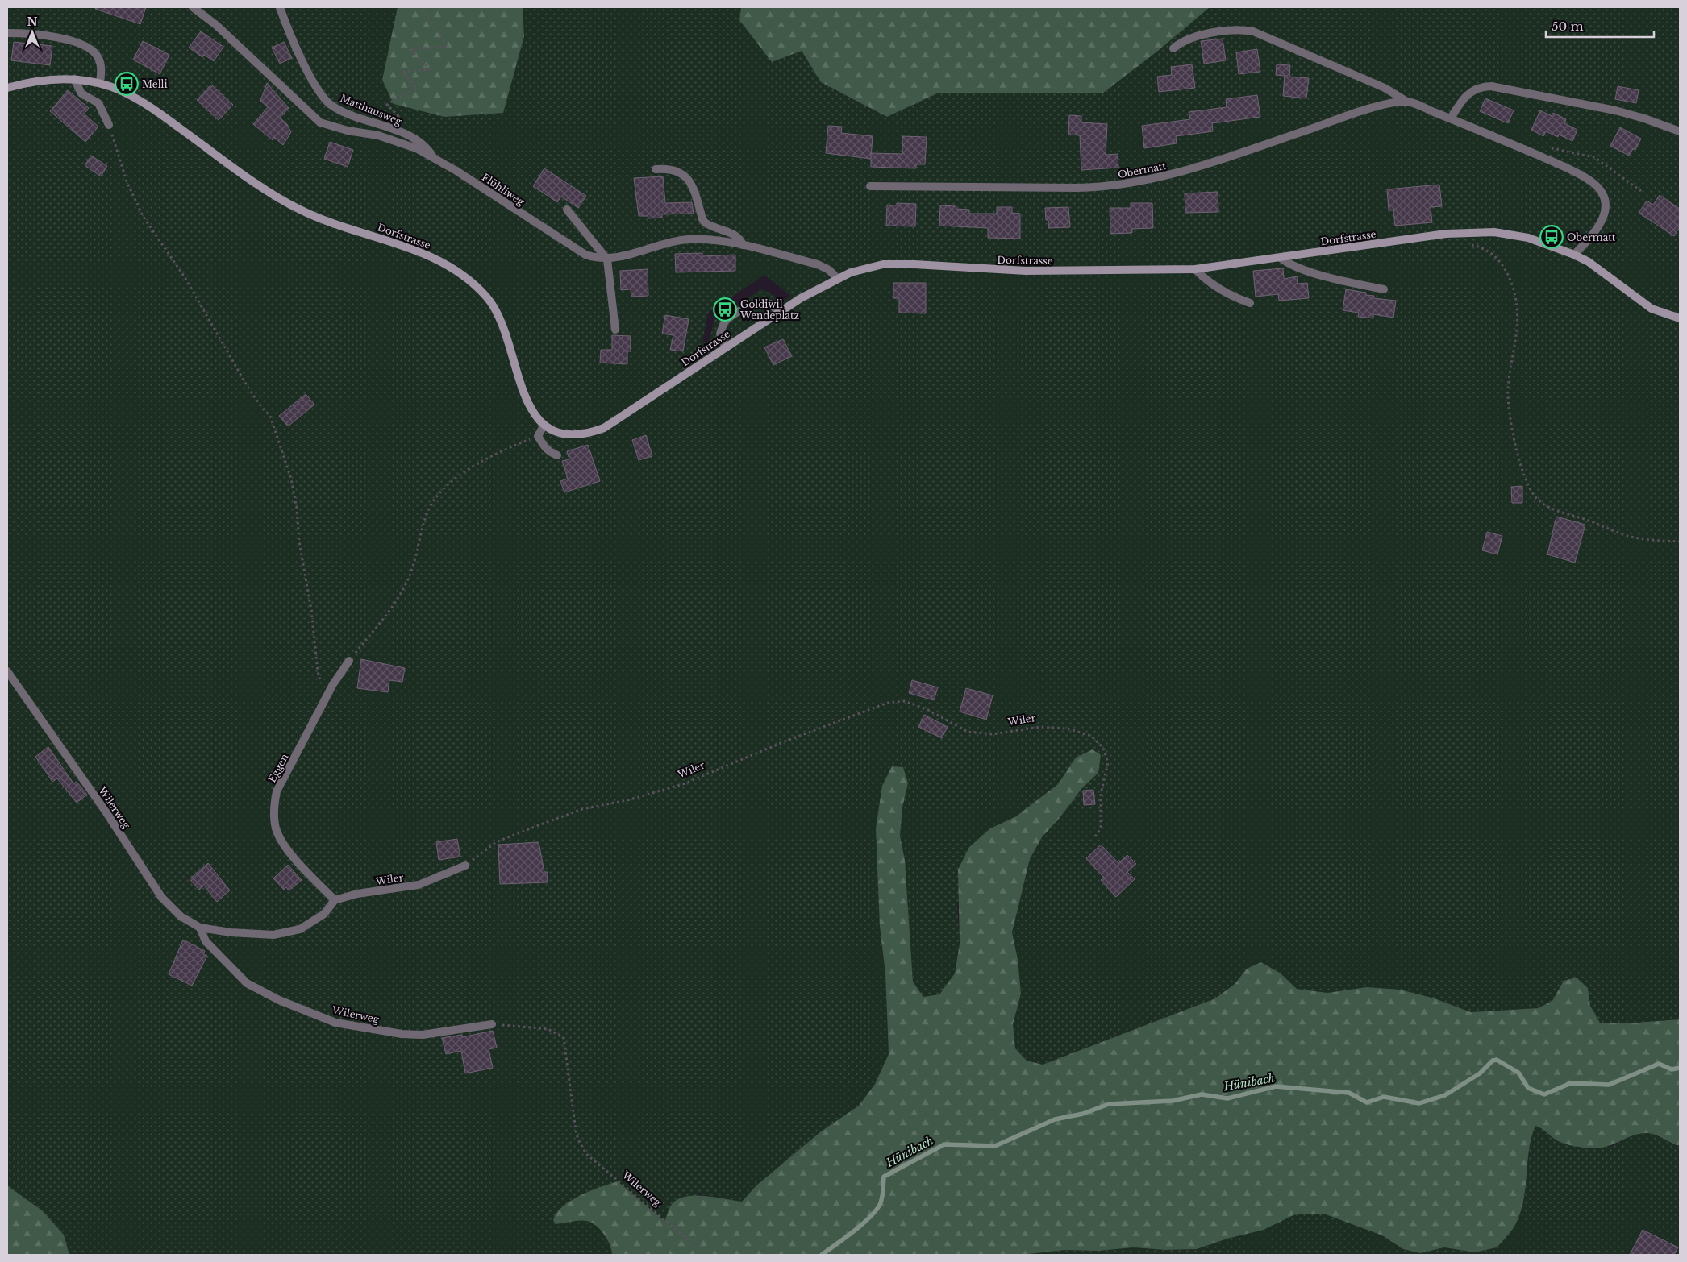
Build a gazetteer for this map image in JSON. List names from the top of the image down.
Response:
{
  "streets": {
    "street": [
      "Matthausweg",
      "Obermatt",
      "Flühliweg",
      "Dorfstrasse",
      "Wiler",
      "Eggen",
      "Wilerweg"
    ]
  },
  "crossings": [
    ["Matthausweg", "Flühliweg"],
    ["Flühliweg", "Dorfstrasse"],
    ["Wiler", "Eggen"]
  ],
  "water": ["Hünibach"],
  "places": {
    "bus stop": ["Melli", "Obermatt", "Goldiwil Wendeplatz"]
  },
  "scale_bar": "50 m",
  "north": "top"
}
